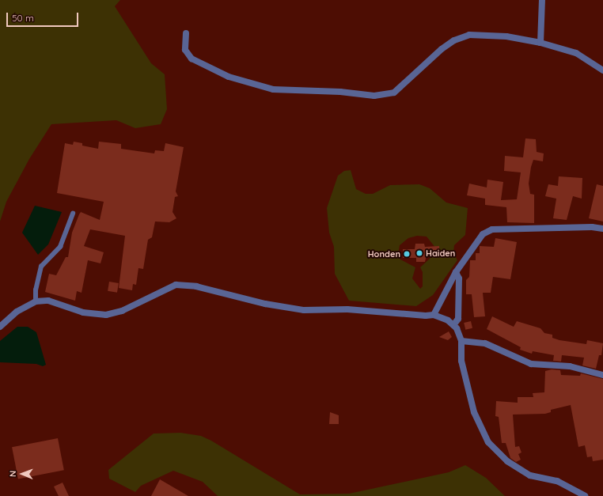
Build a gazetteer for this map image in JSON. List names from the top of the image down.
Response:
{
  "places": ["Haiden", "Honden"],
  "scale_bar": "50 m",
  "north": "left"
}
